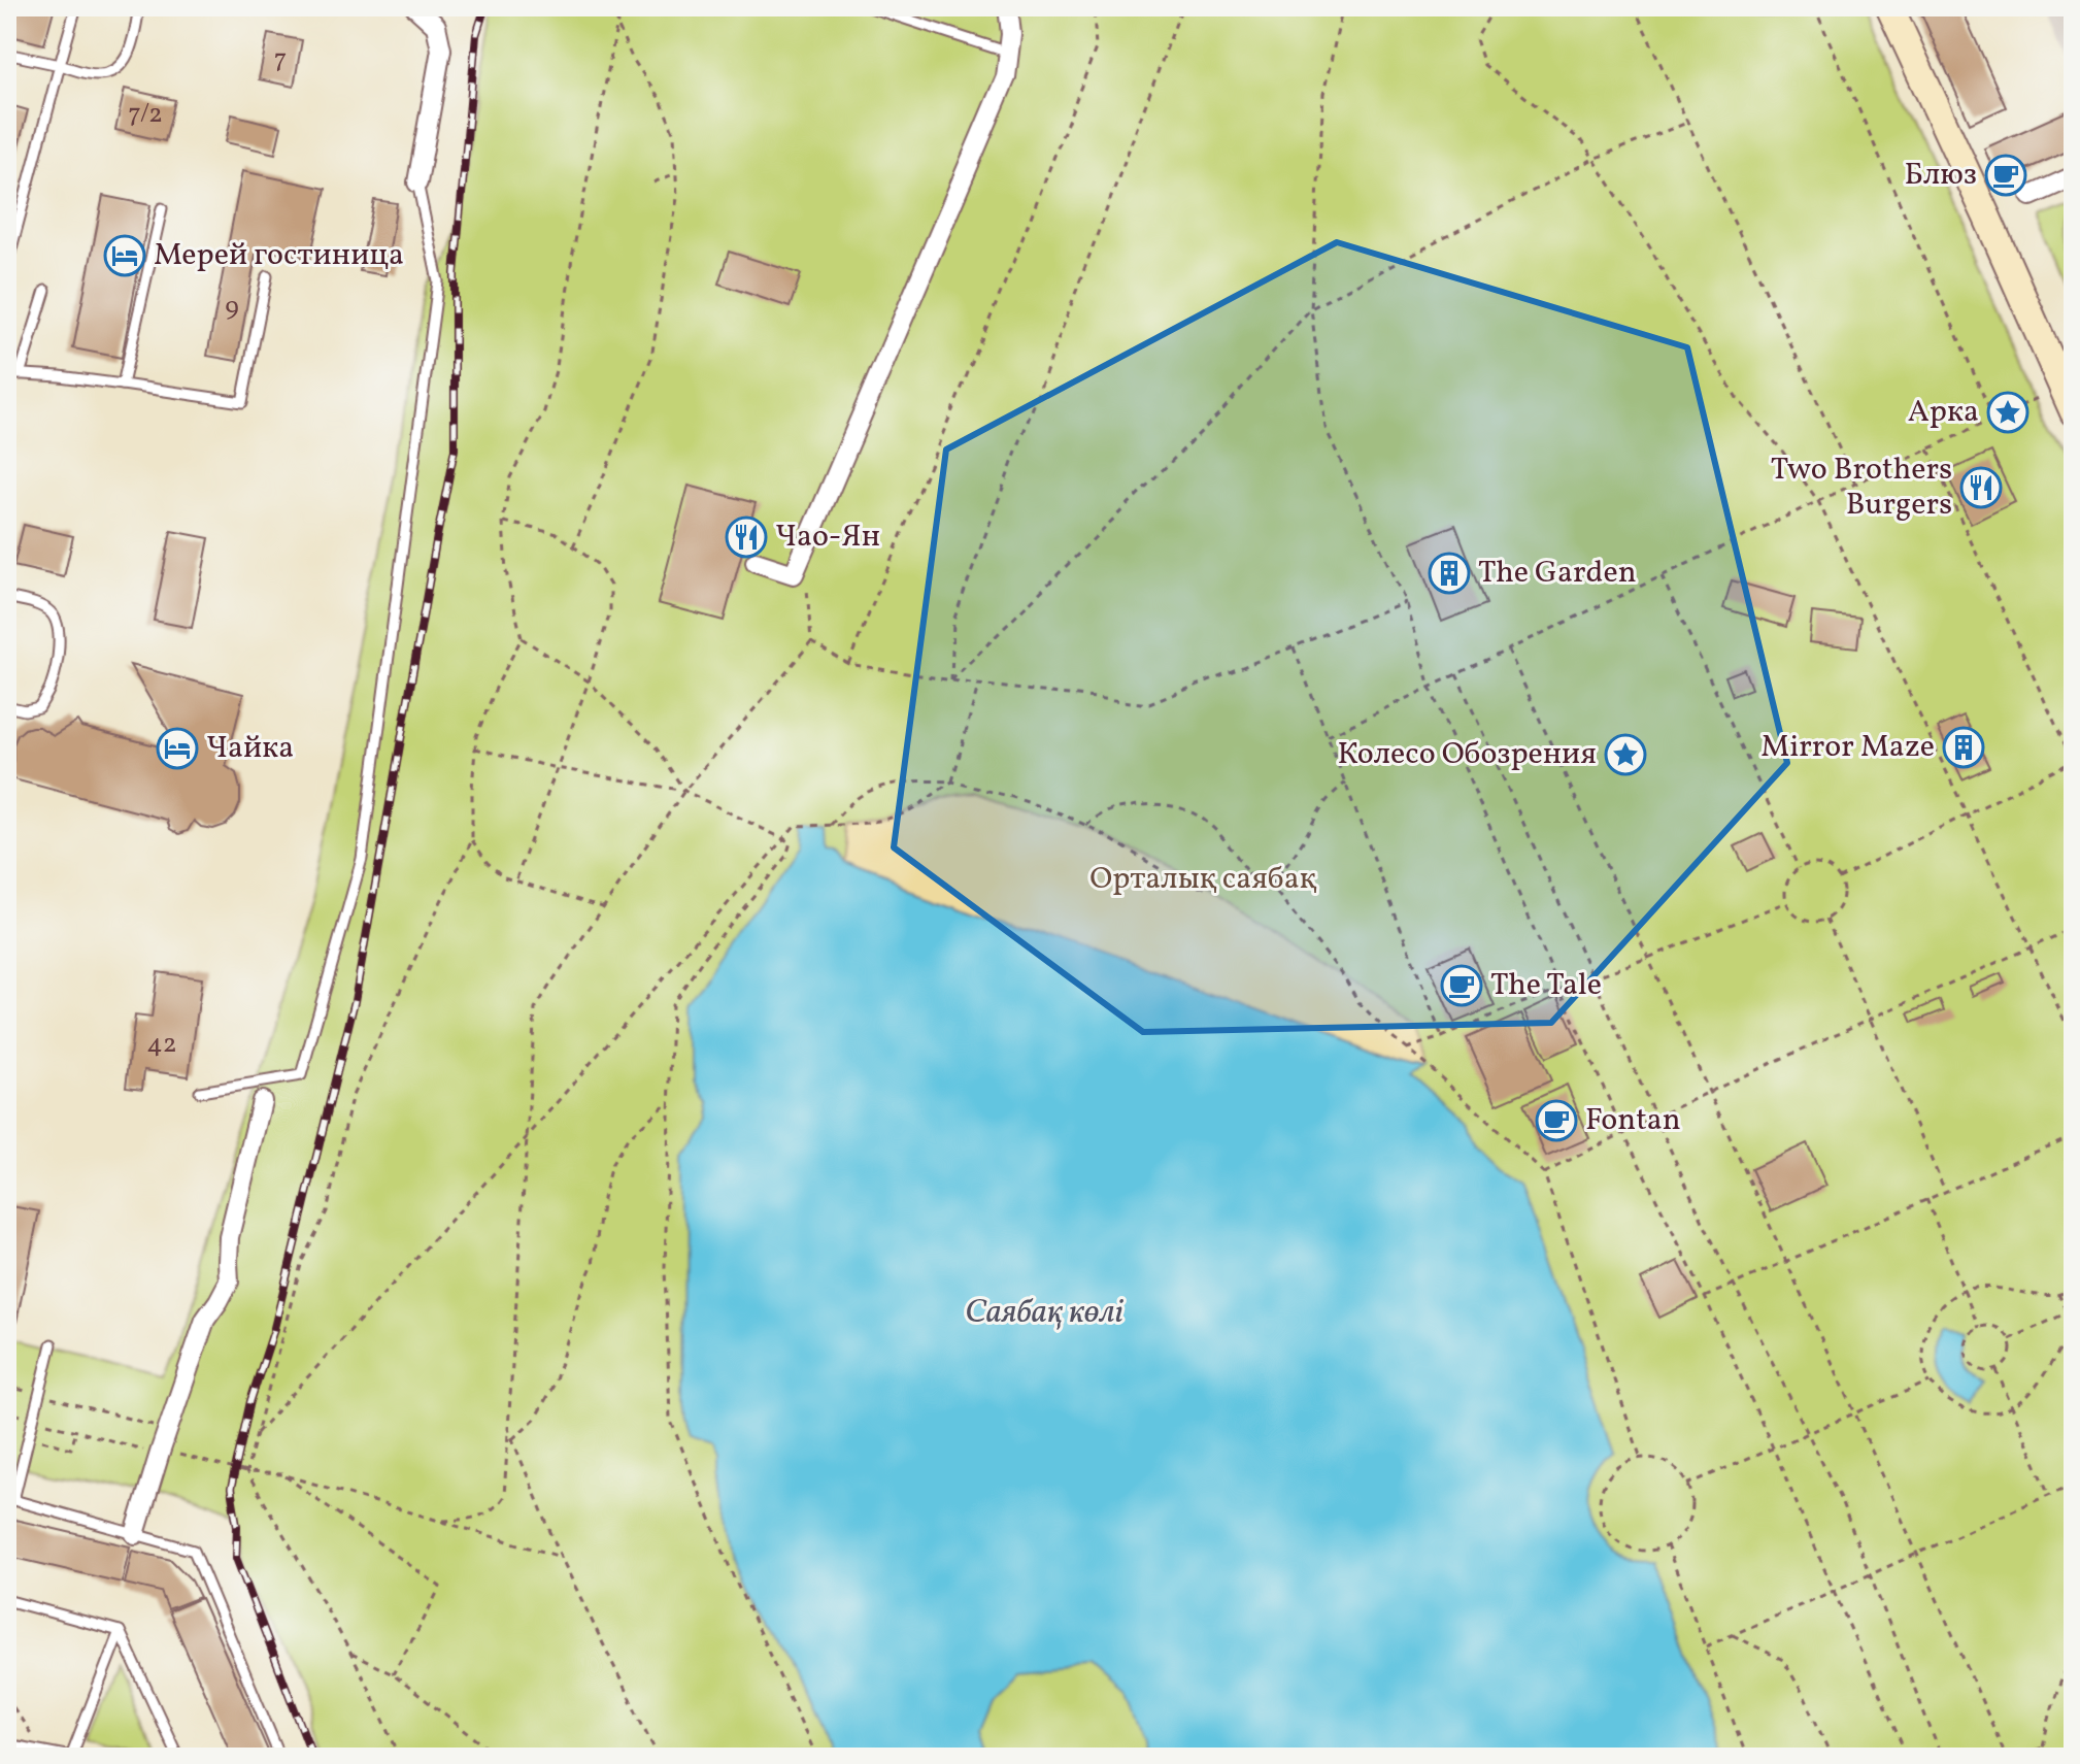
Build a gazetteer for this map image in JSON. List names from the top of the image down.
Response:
{
  "water": ["Саябақ көлі"],
  "parks": ["Орталық саябақ"],
  "places": {
    "cafe": ["Блюз", "The Tale", "Fontan"],
    "hotel": ["Мерей гостиница", "Чайка"],
    "place": ["Арка", "Колесо Обозрения"],
    "restaurant": ["Two Brothers Burgers", "Чао-Ян"],
    "building": ["The Garden", "Mirror Maze"]
  },
  "house_numbers": [
    "7",
    "7/2",
    "9",
    "42"
  ]
}
